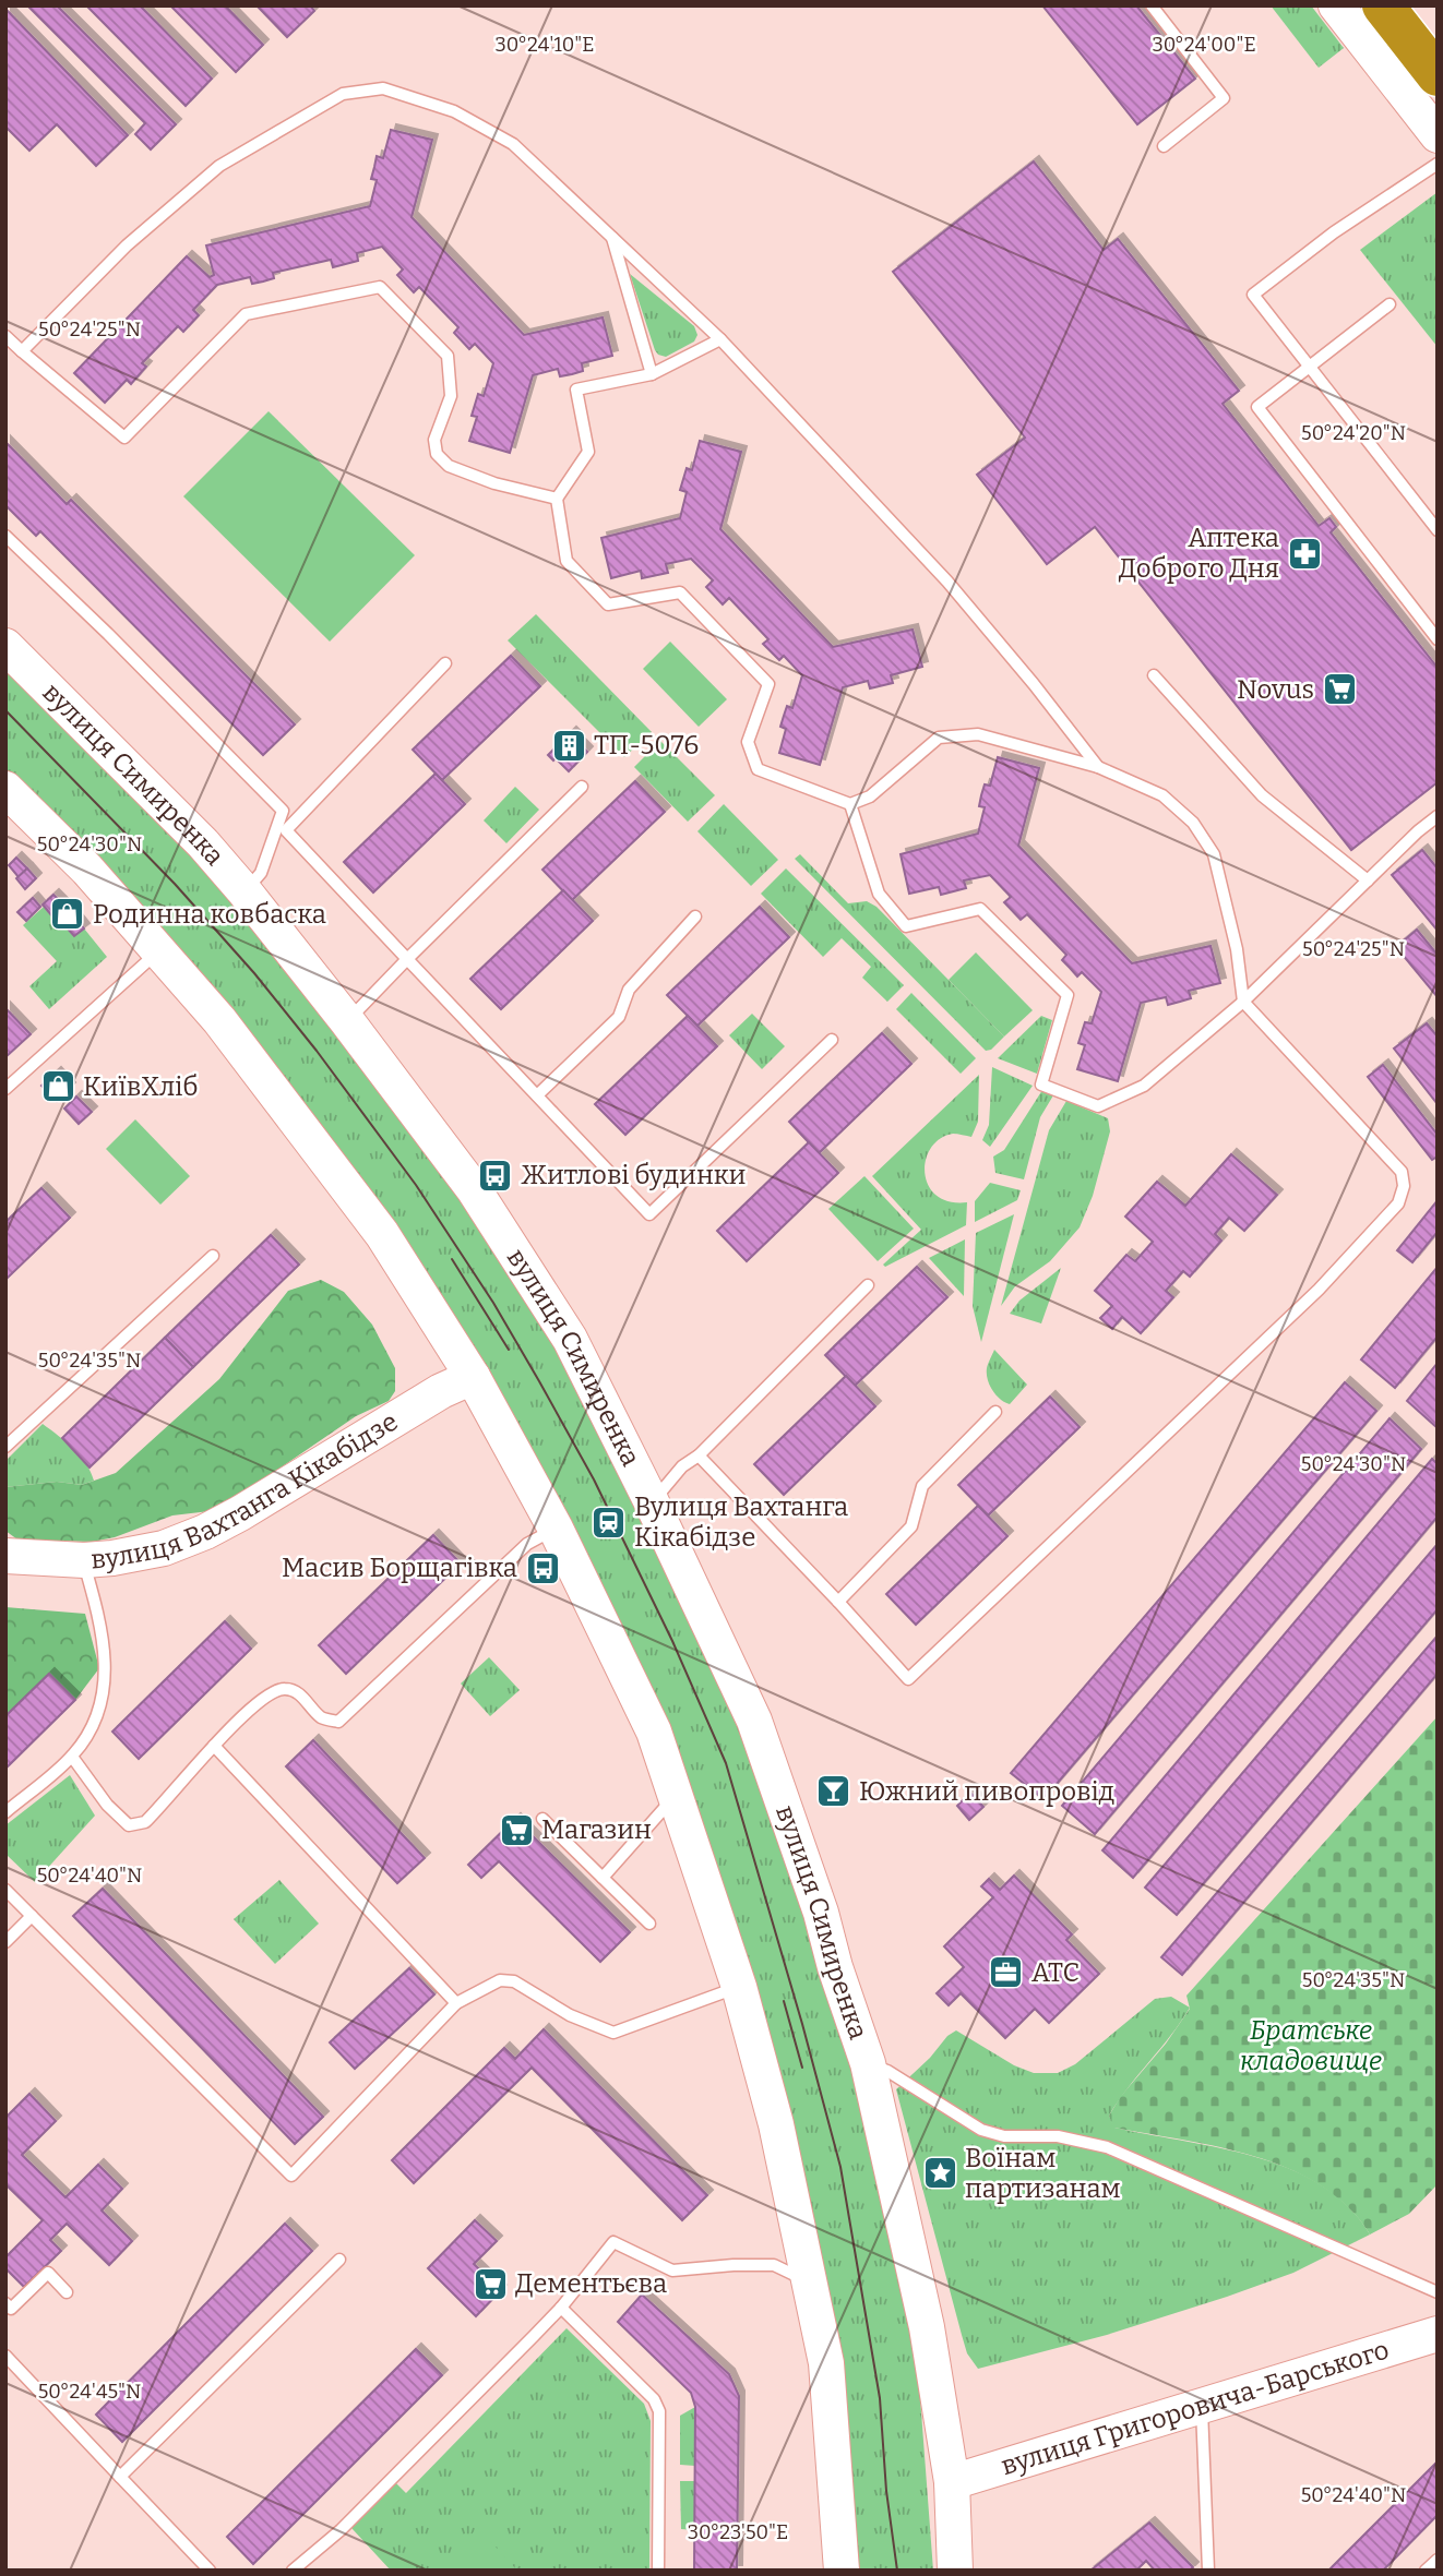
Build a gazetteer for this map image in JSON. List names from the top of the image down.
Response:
{
  "streets": {
    "street": ["вулиця Симиренка", "вулиця Вахтанга Кікабідзе", "вулиця Григоровича-Барського"]
  },
  "crossings": [
    ["вулиця Симиренка", "вулиця Григоровича-Барського"]
  ],
  "parks": ["Братське кладовище"],
  "places": {
    "pharmacy": ["Аптека Доброго Дня"],
    "supermarket": ["Novus", "Магазин", "Дементьєва"],
    "building": ["ТП-5076"],
    "shop": ["Родинна ковбаска", "КиївХліб"],
    "bus stop": ["Житлові будинки", "Масив Борщагівка"],
    "station": ["Вулиця Вахтанга Кікабідзе"],
    "bar": ["Южний пивопровід"],
    "office": ["АТС"],
    "place": ["Воїнам партизанам"]
  },
  "coordinates": [
    "30°24'00\"E",
    "30°24'10\"E",
    "50°24'25\"N",
    "50°24'20\"N",
    "50°24'30\"N",
    "50°24'35\"N",
    "50°24'40\"N",
    "50°24'45\"N",
    "30°23'50\"E"
  ]
}
